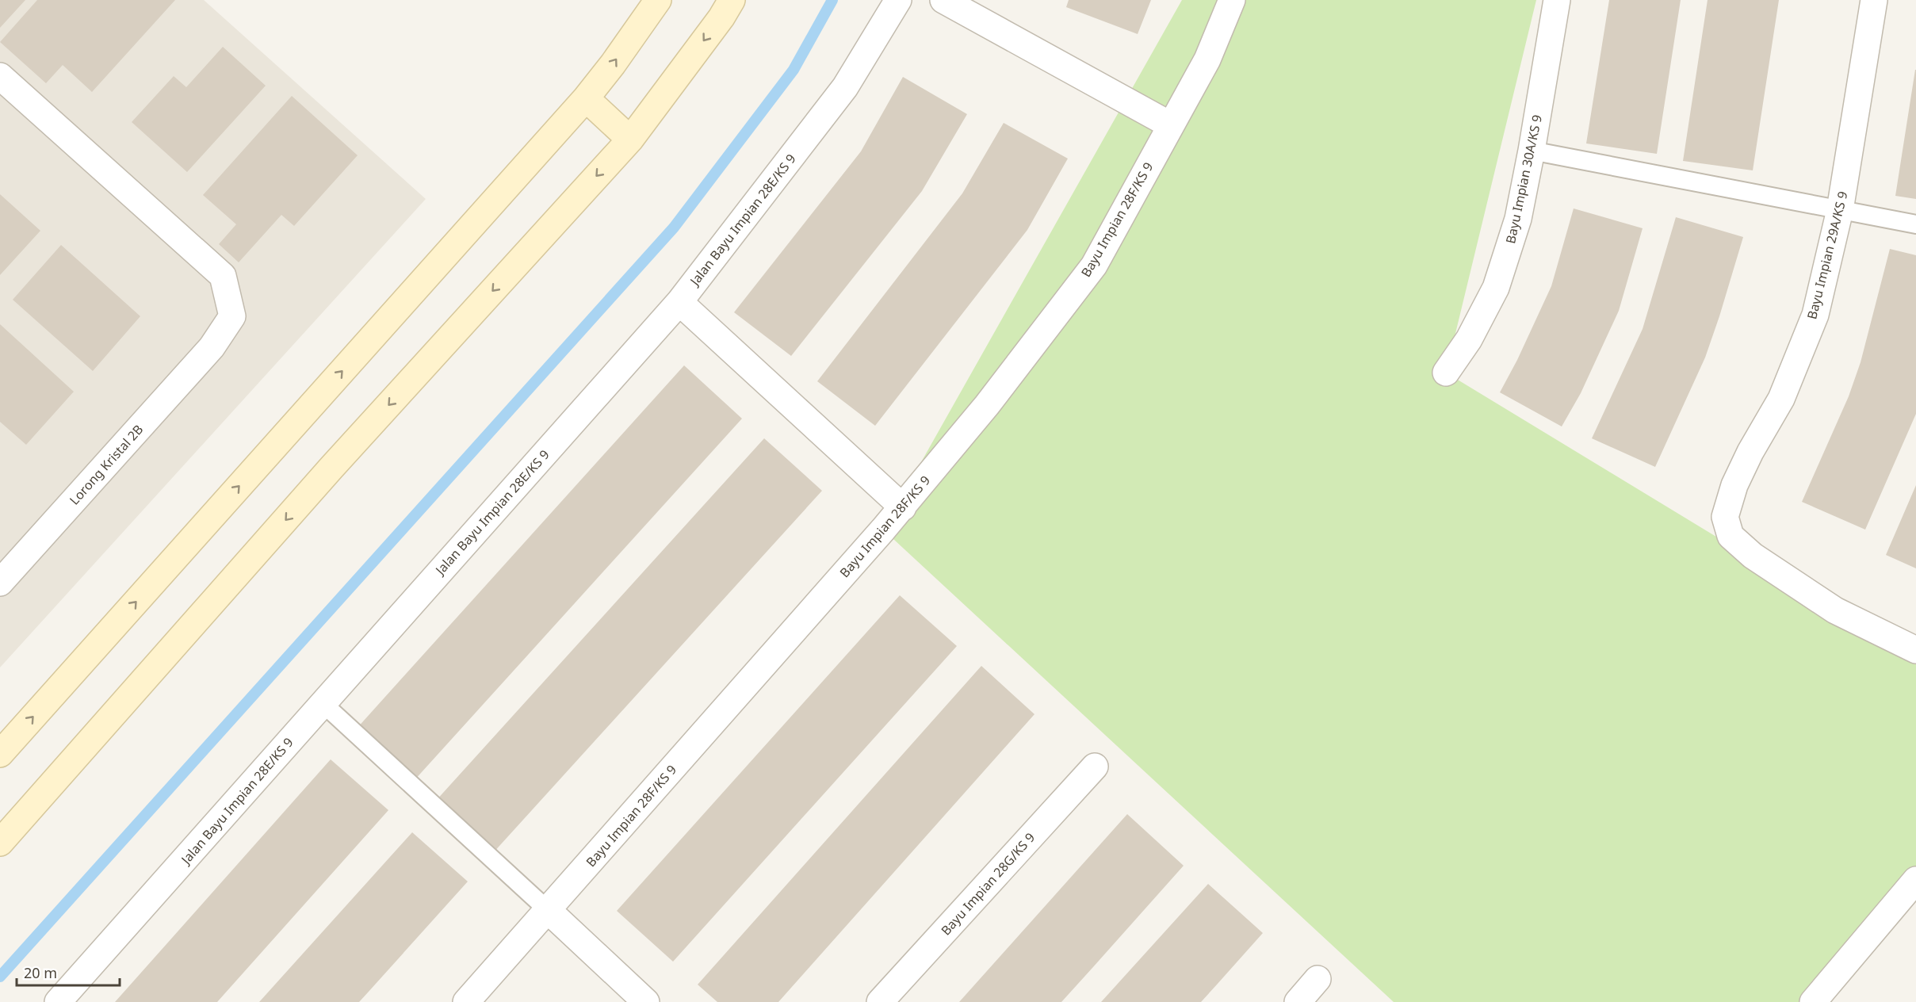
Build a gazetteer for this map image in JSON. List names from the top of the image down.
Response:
{
  "streets": {
    "street": [
      "Bayu Impian 30A/KS 9",
      "Jalan Bayu Impian 28E/KS 9",
      "Bayu Impian 28F/KS 9",
      "Bayu Impian 29A/KS 9",
      "Lorong Kristal 2B",
      "Bayu Impian 28G/KS 9"
    ]
  },
  "scale_bar": "20 m"
}
